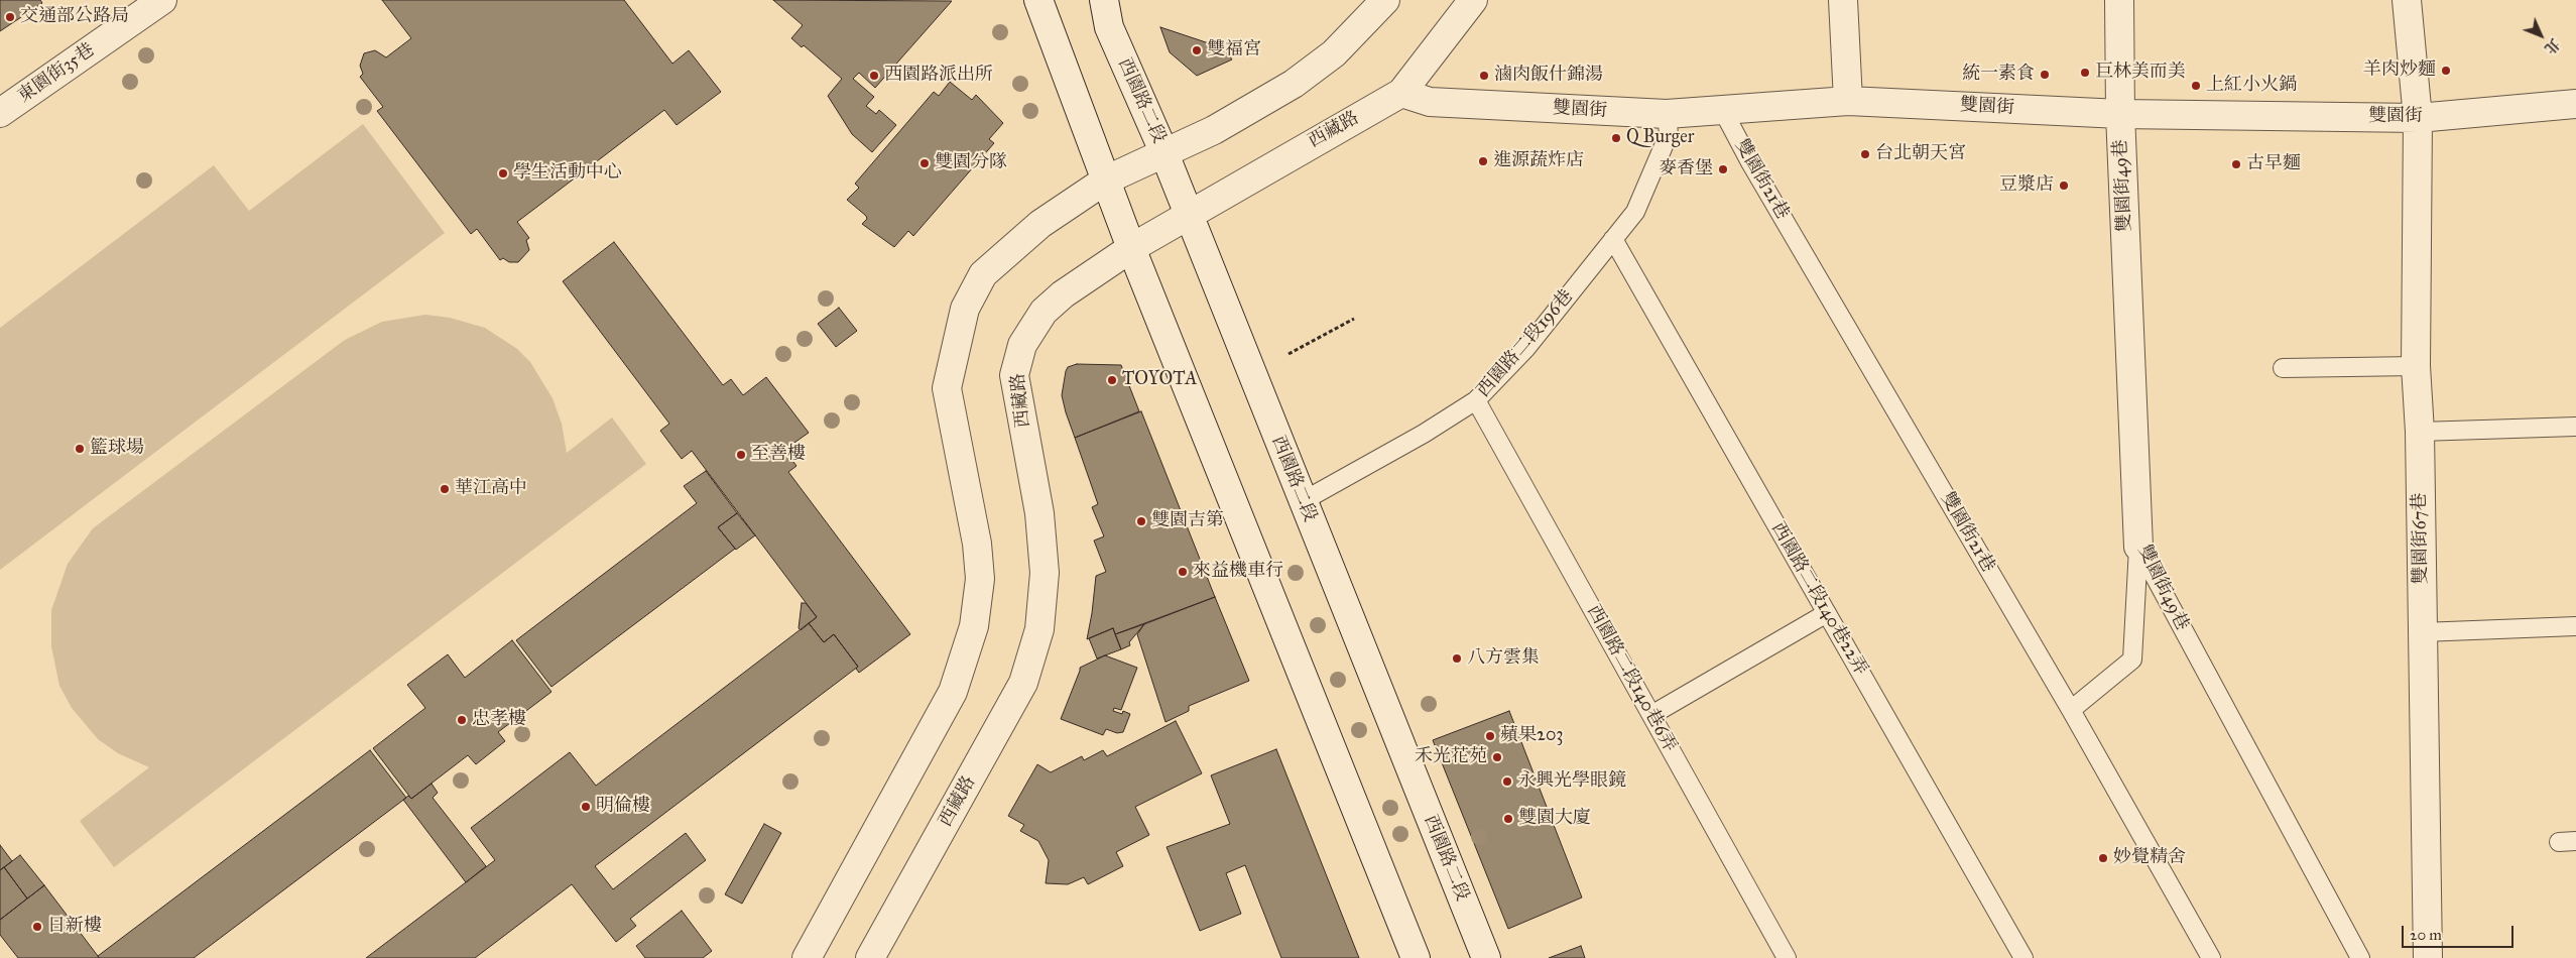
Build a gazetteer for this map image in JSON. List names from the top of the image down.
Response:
{
  "streets": {
    "street": [
      "東園街35巷",
      "西園路二段",
      "雙園街",
      "西藏路",
      "雙園街49巷",
      "雙園街67巷"
    ],
    "lane": [
      "雙園街21巷",
      "西園路二段196巷",
      "西園路二段140巷22弄",
      "西園路二段140巷6弄"
    ]
  },
  "crossings": [
    ["西園路二段", "西藏路"],
    ["西園路二段", "西園路二段196巷"],
    ["雙園街", "西藏路"],
    ["雙園街", "雙園街21巷"],
    ["雙園街", "雙園街49巷"],
    ["雙園街", "西園路二段196巷"],
    ["雙園街", "雙園街67巷"],
    ["西園路二段196巷", "西園路二段140巷22弄"],
    ["西園路二段196巷", "西園路二段140巷6弄"]
  ],
  "places": [
    "交通部公路局",
    "雙福宮",
    "羊肉炒麵",
    "巨林美而美",
    "統一素食",
    "西園路派出所",
    "滷肉飯什錦湯",
    "上紅小火鍋",
    "Q Burger",
    "台北朝天宮",
    "進源蔬炸店",
    "雙園分隊",
    "古早麵",
    "麥香堡",
    "學生活動中心",
    "豆漿店",
    "TOYOTA",
    "籃球場",
    "至善樓",
    "華江高中",
    "雙園吉第",
    "來益機車行",
    "八方雲集",
    "忠孝樓",
    "蘋果203",
    "禾光花苑",
    "永興光學眼鏡",
    "明倫樓",
    "雙園大廈",
    "妙覺精舍",
    "日新樓"
  ],
  "scale_bar": "20 m",
  "north": "bottom right"
}
